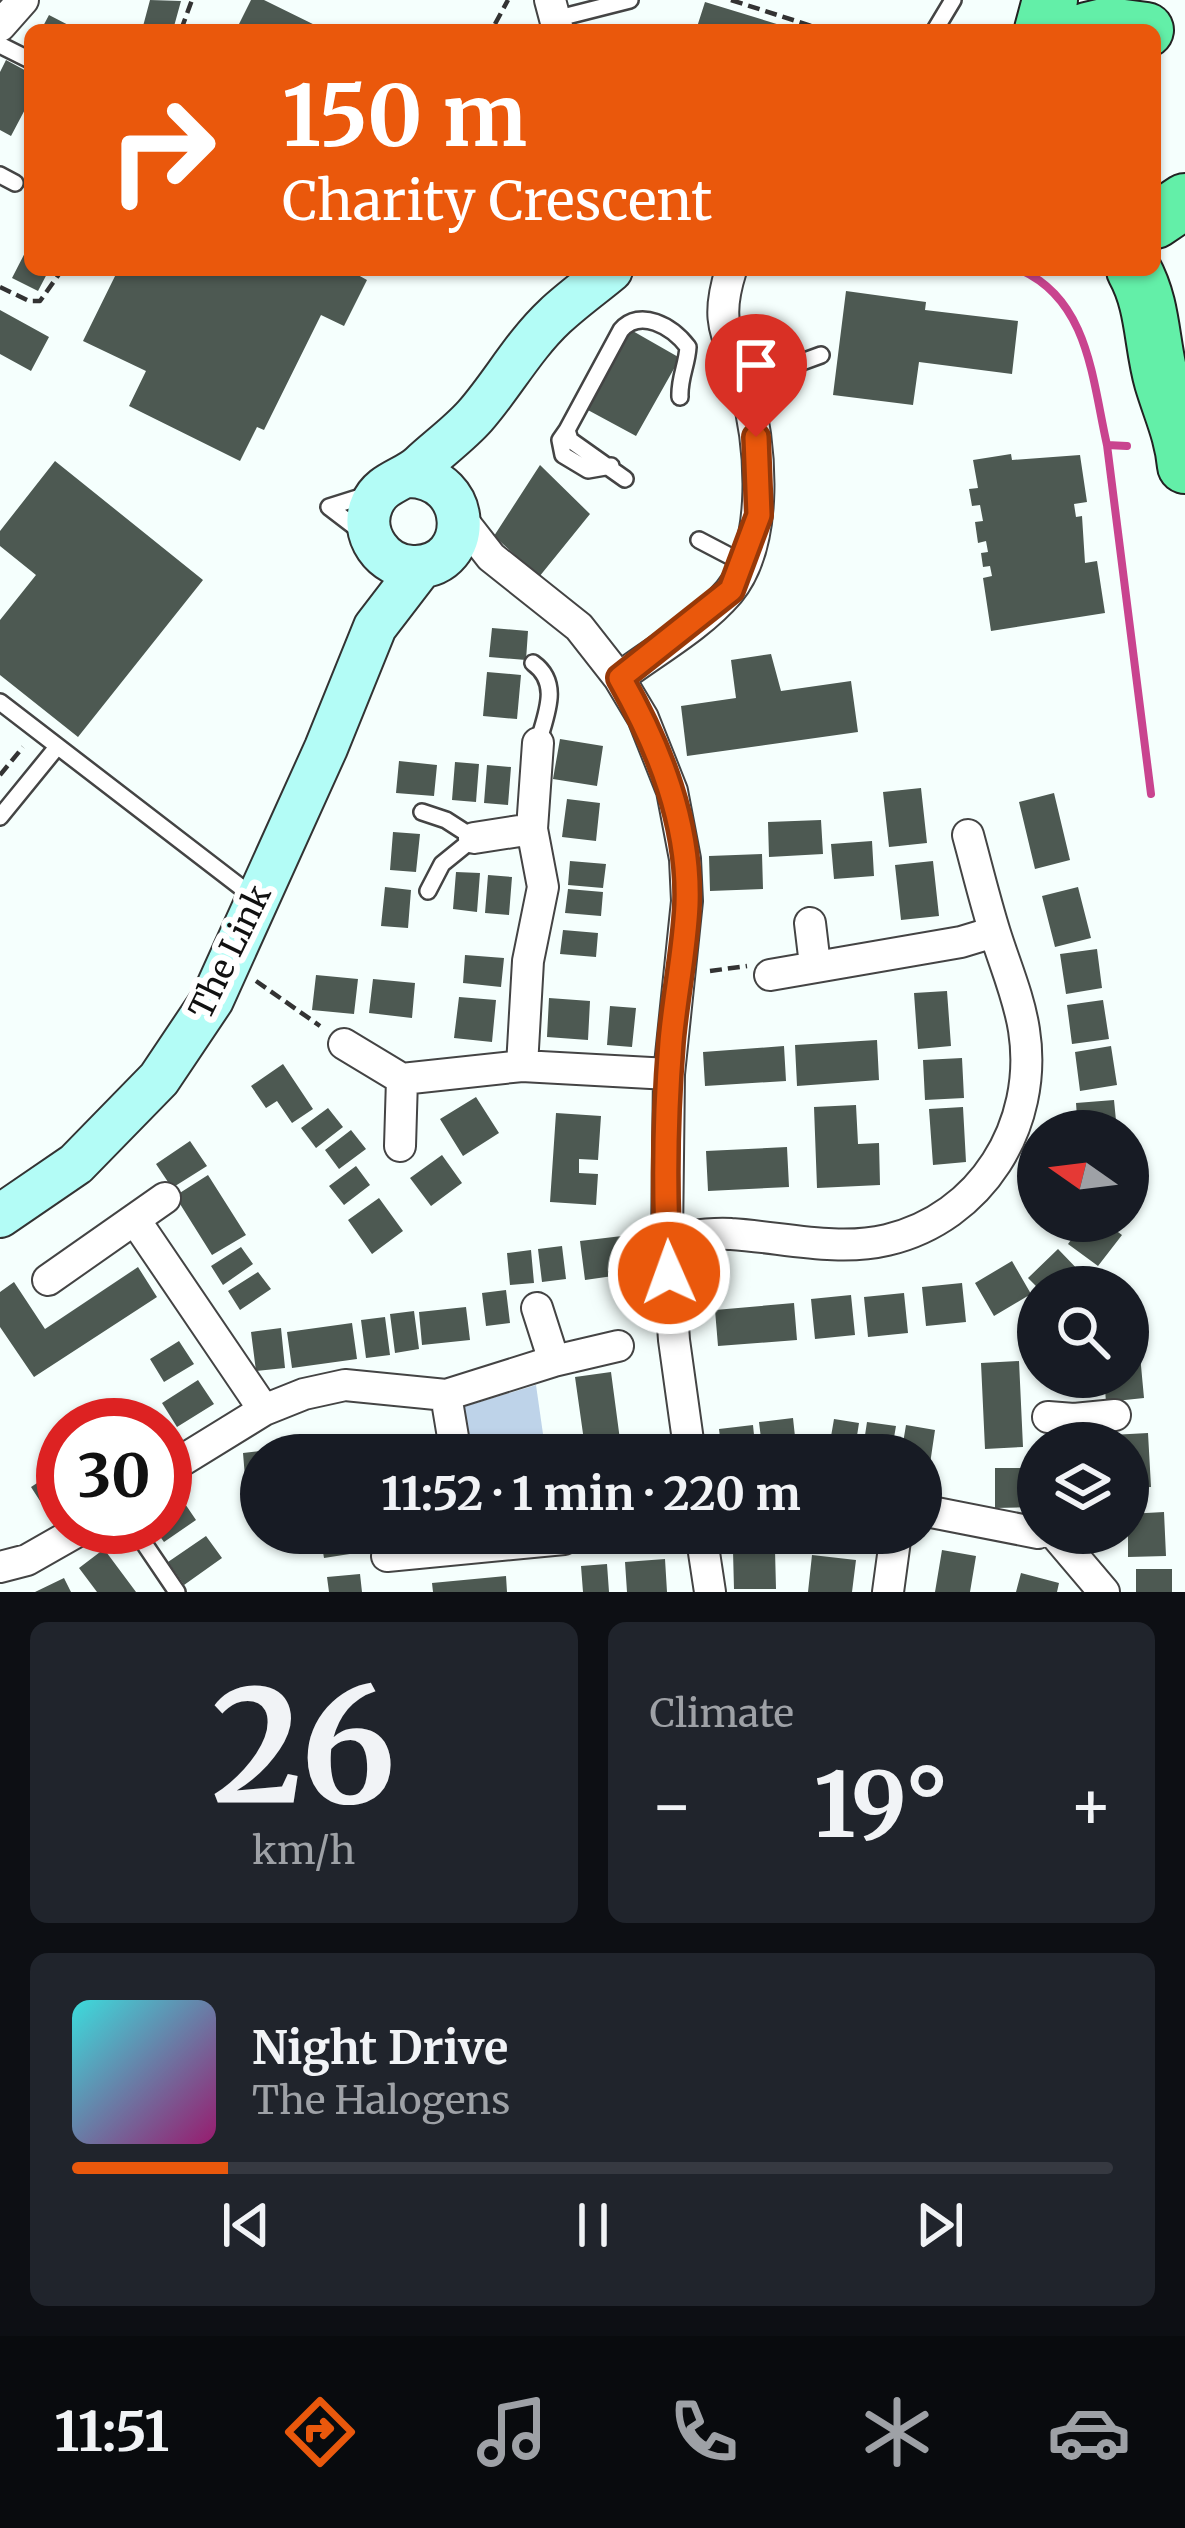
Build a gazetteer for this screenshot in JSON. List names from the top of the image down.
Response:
{
  "streets": {
    "street": ["The Link"]
  },
  "north": "left",
  "page": {
    "turn": ["150 m", "Charity Crescent"],
    "limit": "30",
    "trip": "11:52 · 1 min · 220 m",
    "tile": [
      ["26", "km/h"],
      "Climate"
    ],
    "heat": ["−", "19°", "+"],
    "song": ["Night Drive", "The Halogens"],
    "tabs": "11:51"
  }
}
